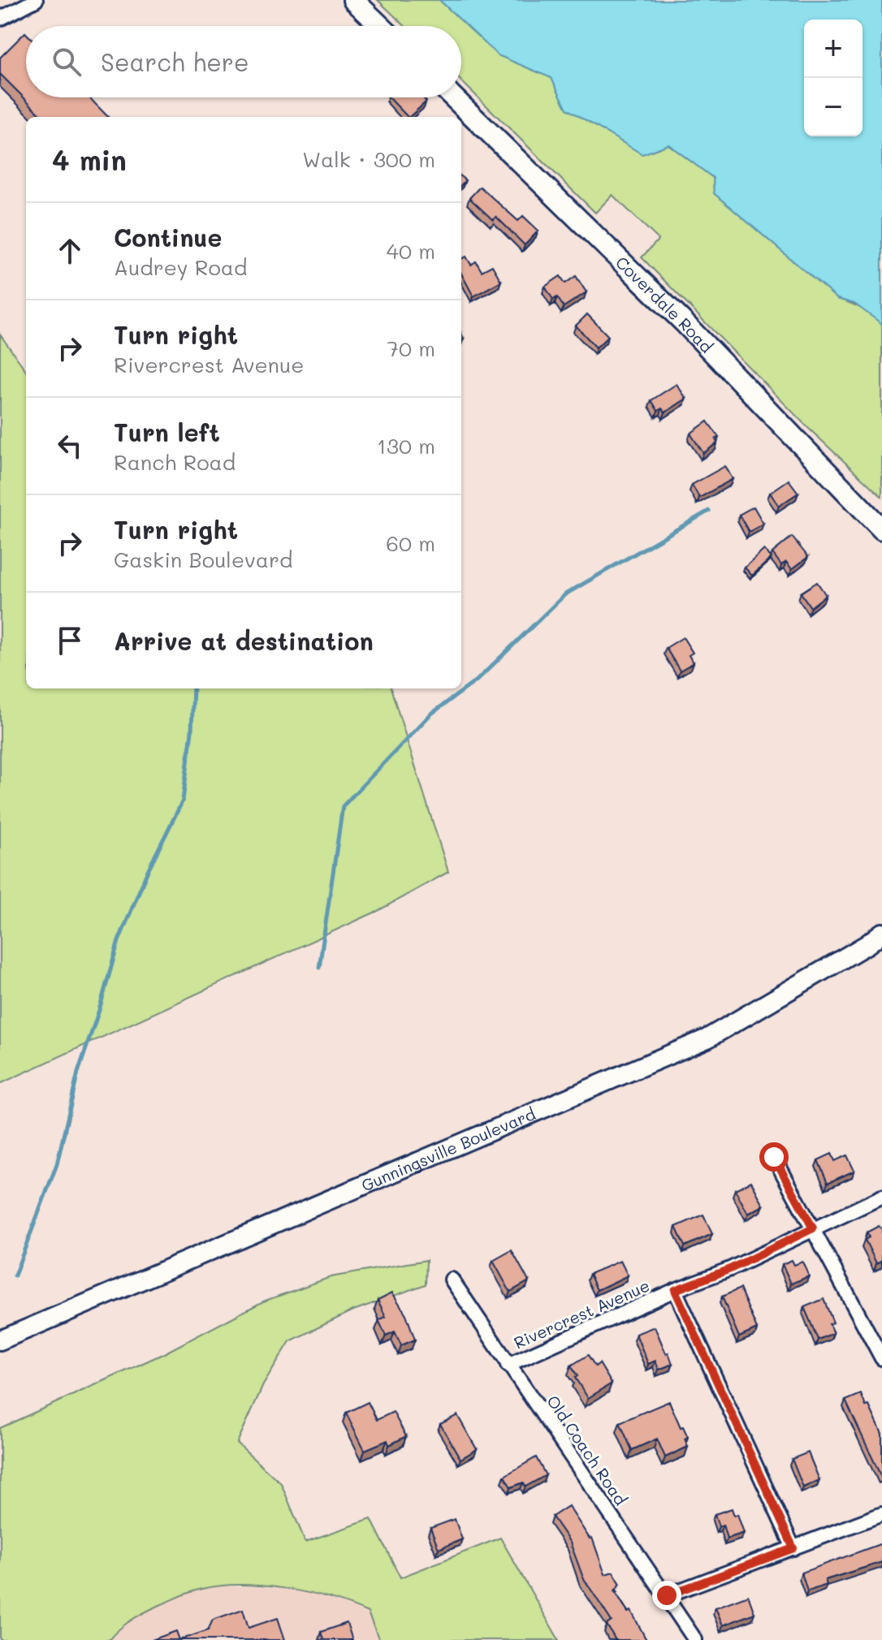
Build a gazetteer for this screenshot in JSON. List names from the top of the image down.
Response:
{
  "streets": {
    "main road": ["Coverdale Road", "Gunningsville Boulevard"],
    "street": ["Rivercrest Avenue", "Old Coach Road"]
  },
  "crossings": [
    ["Rivercrest Avenue", "Old Coach Road"]
  ],
  "page": {
    "map_buttons": ["+", "−"],
    "search": "Search here",
    "heading": ["4 min", "Walk · 300 m"],
    "list": [
      ["Continue", "Audrey Road", "40 m"],
      ["Turn right", "Rivercrest Avenue", "70 m"],
      ["Turn left", "Ranch Road", "130 m"],
      ["Turn right", "Gaskin Boulevard", "60 m"],
      "Arrive at destination"
    ]
  }
}
